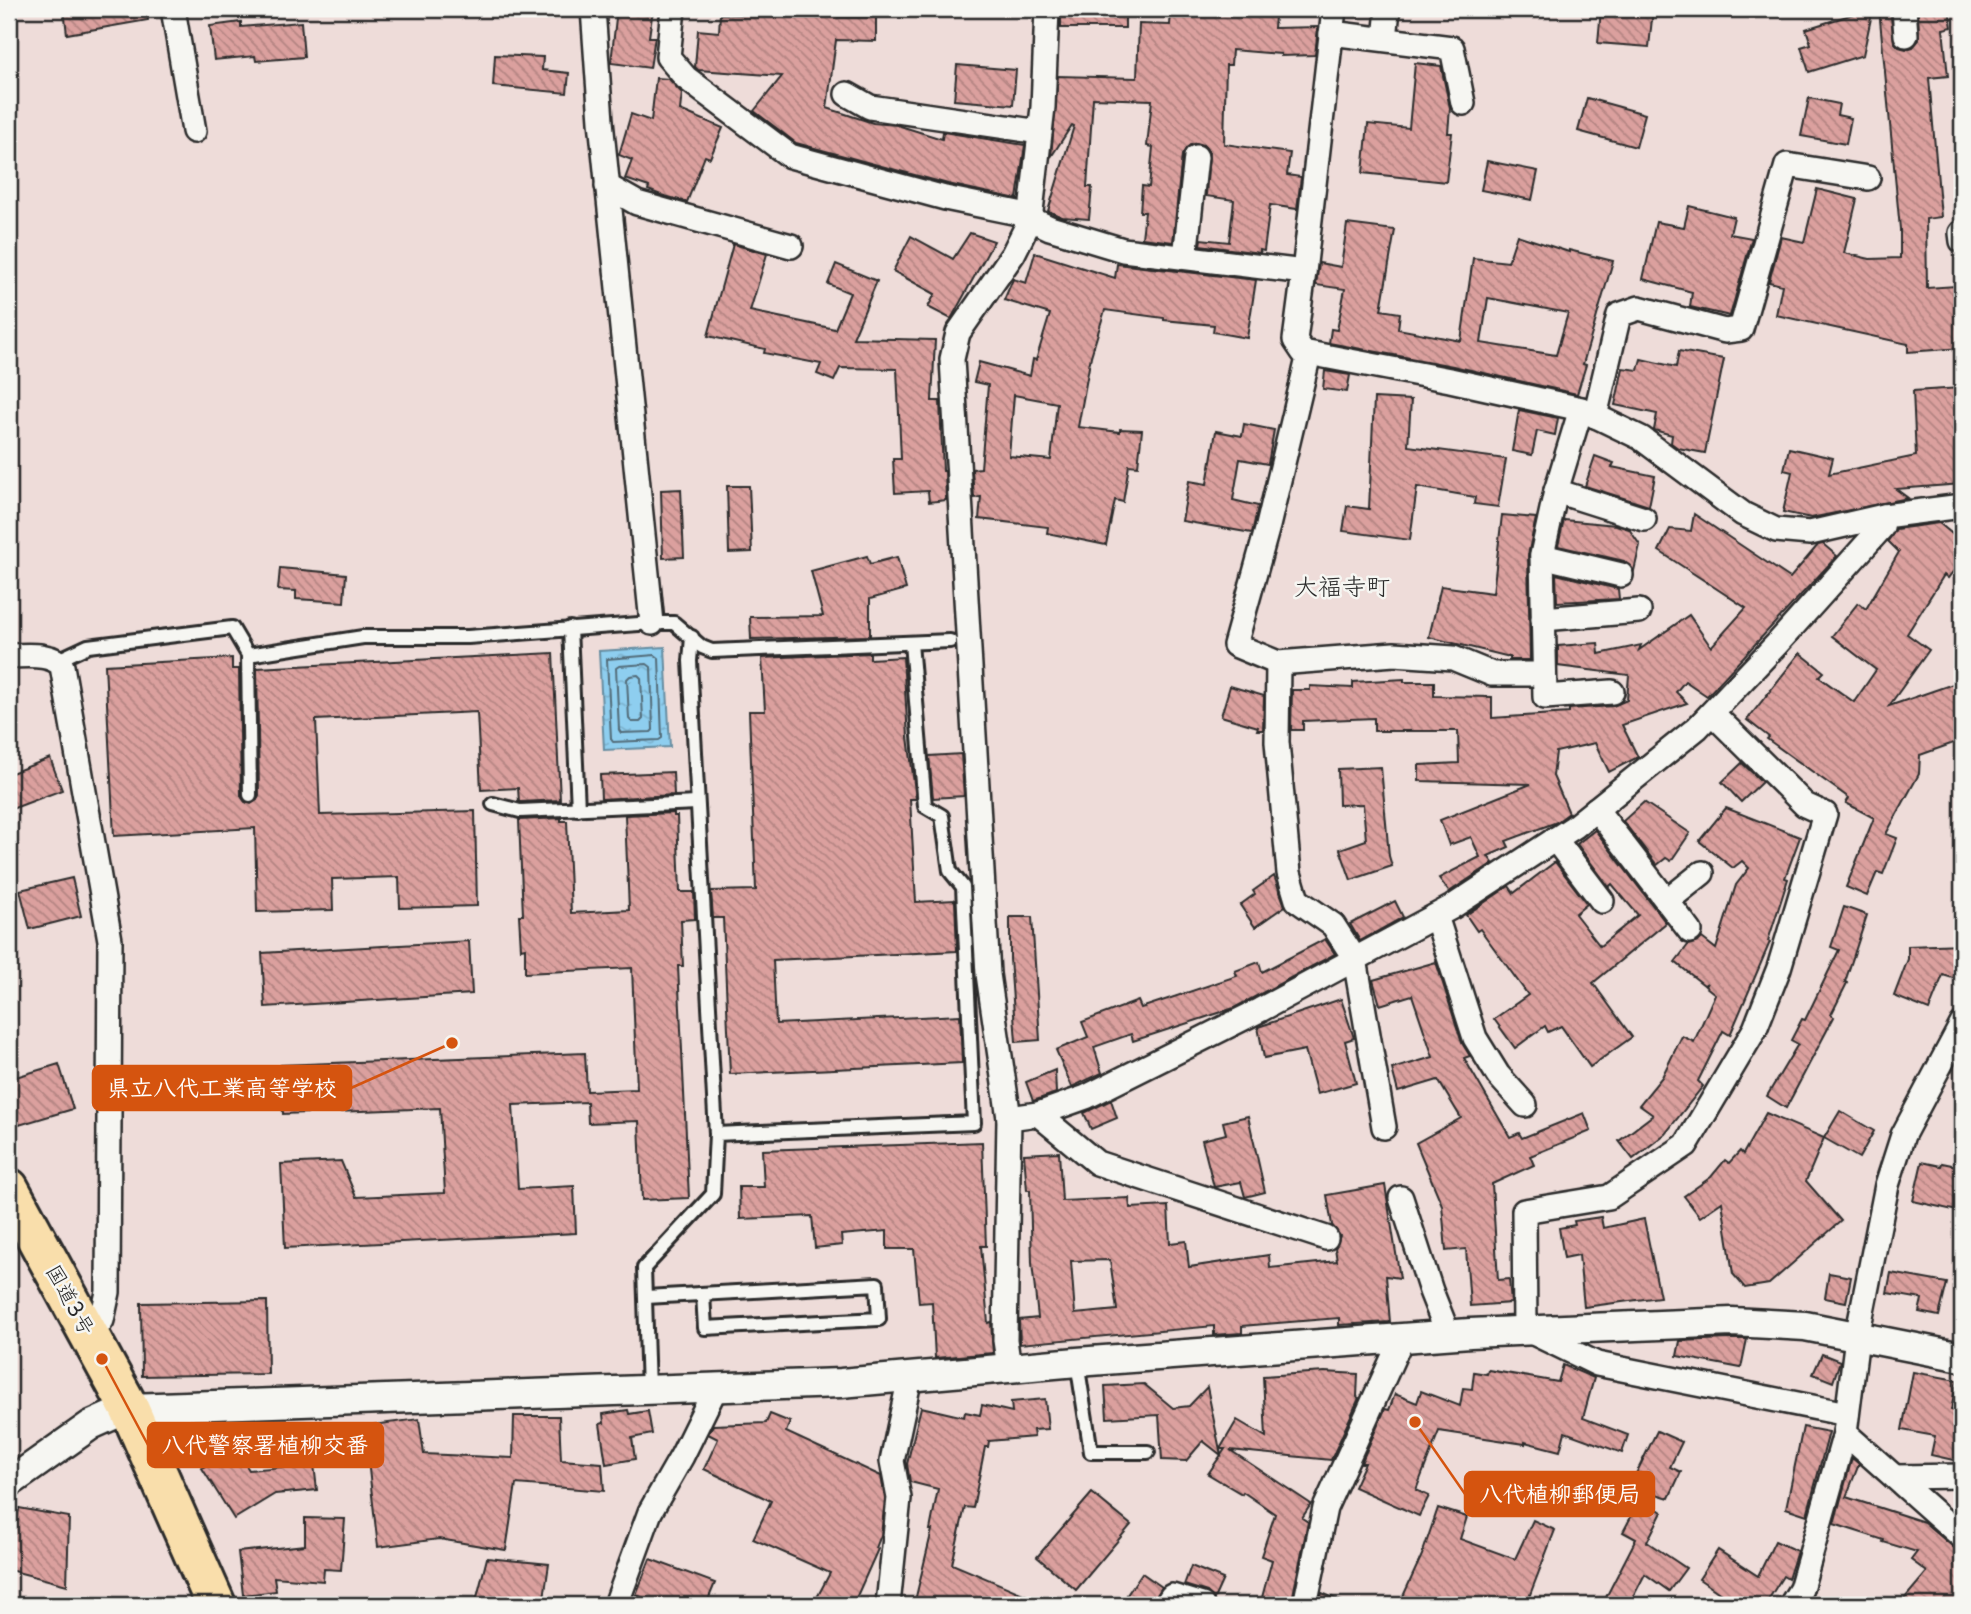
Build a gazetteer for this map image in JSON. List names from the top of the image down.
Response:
{
  "streets": {
    "highway": ["国道3号"]
  },
  "districts": ["大福寺町"],
  "places": ["県立八代工業高等学校", "八代警察署植柳交番", "八代植柳郵便局"]
}
